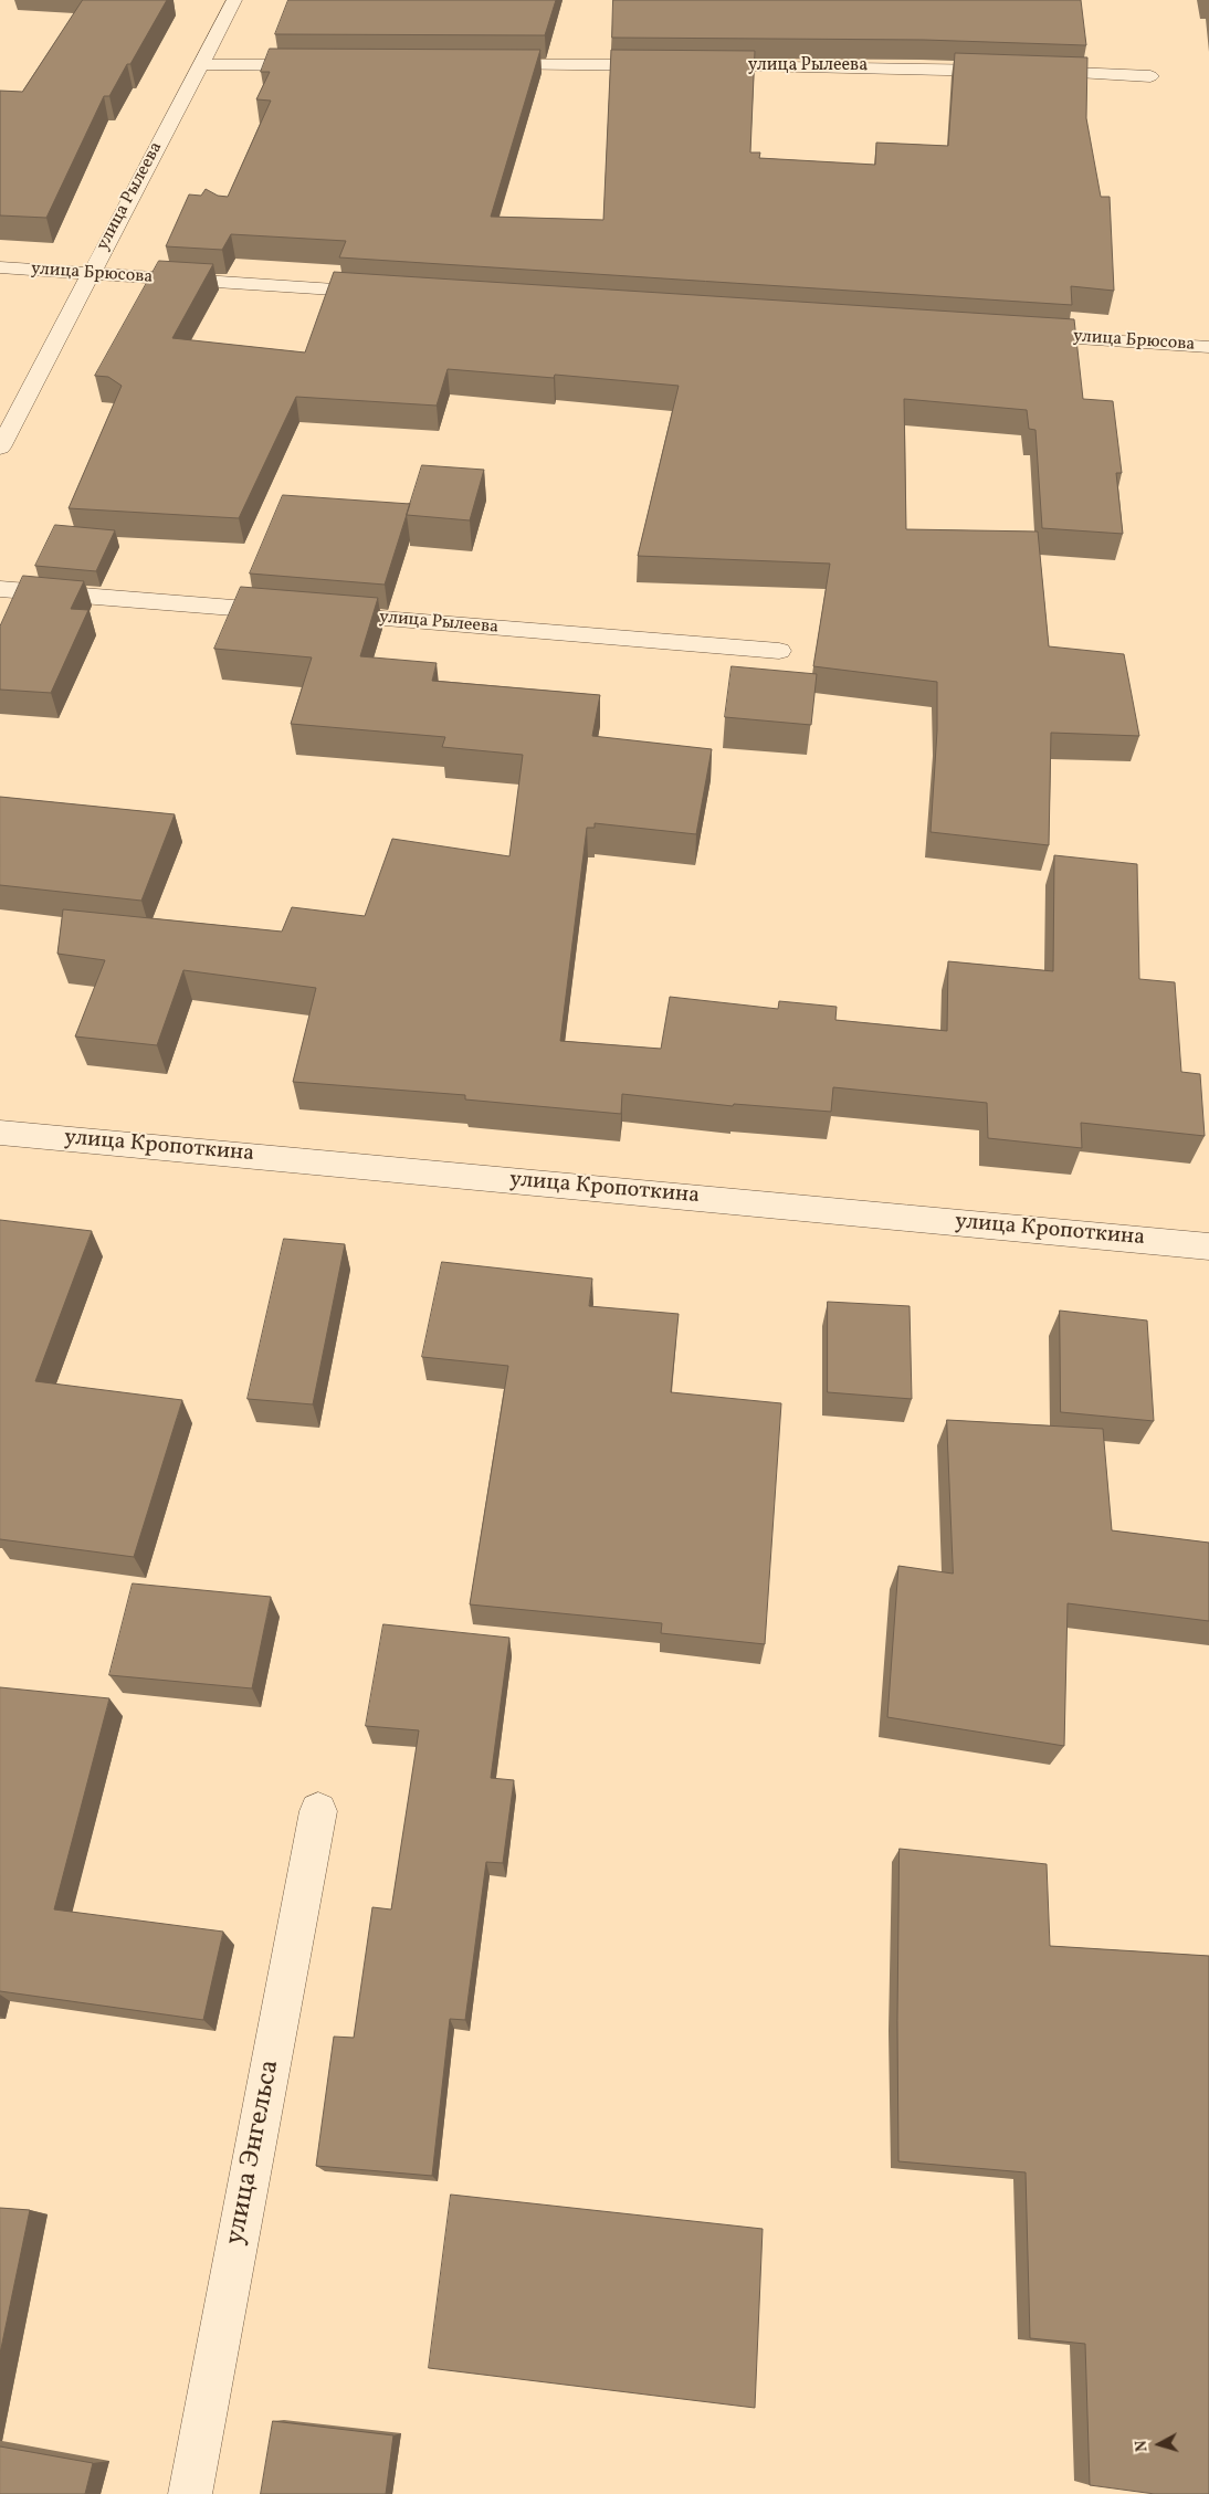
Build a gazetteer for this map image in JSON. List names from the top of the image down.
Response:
{
  "streets": {
    "street": [
      "улица Рылеева",
      "улица Брюсова",
      "улица Кропоткина",
      "улица Энгельса"
    ]
  },
  "crossings": [
    ["улица Рылеева", "улица Брюсова"]
  ],
  "north": "left"
}
